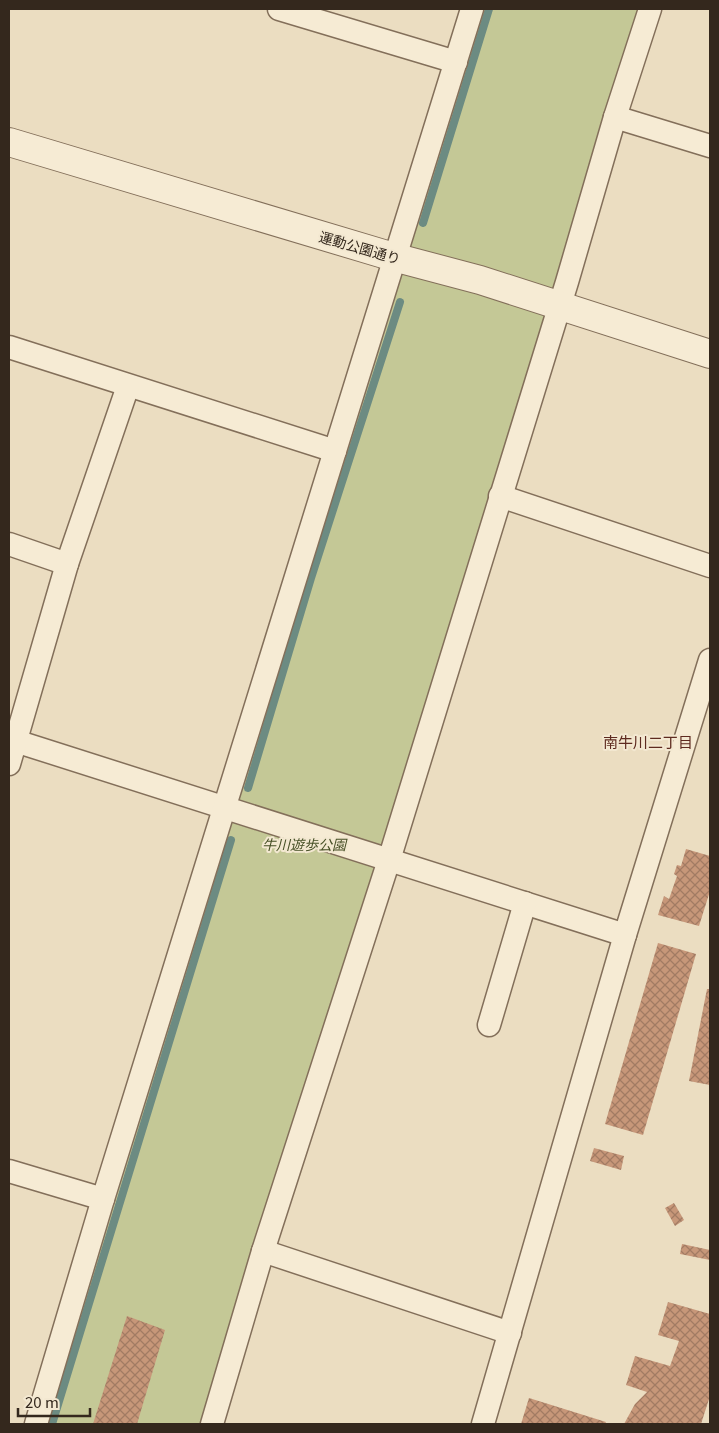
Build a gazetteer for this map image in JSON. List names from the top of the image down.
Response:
{
  "streets": {
    "street": ["運動公園通り"]
  },
  "districts": ["南牛川二丁目"],
  "parks": ["牛川遊歩公園"],
  "scale_bar": "20 m"
}
